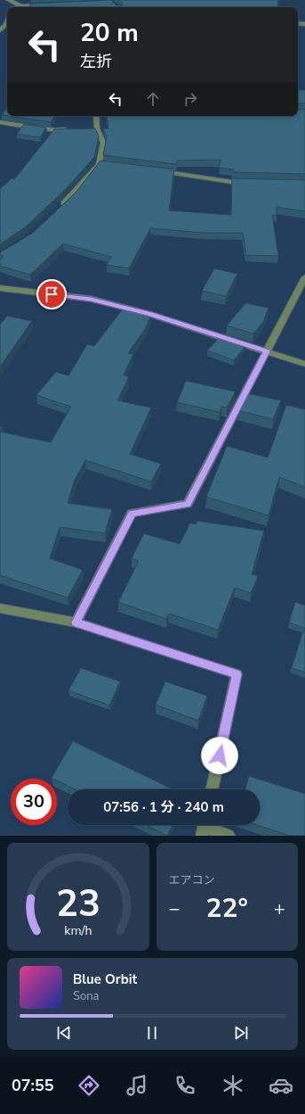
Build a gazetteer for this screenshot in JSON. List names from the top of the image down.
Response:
{
  "page": {
    "turn": ["20 m", "左折"],
    "limit": "30",
    "trip": "07:56 · 1 分 · 240 m",
    "tile": "エアコン",
    "heat": ["−", "22°", "+"],
    "song": ["Blue Orbit", "Sona"],
    "tabs": "07:55",
    "gauge": ["23", "km/h"]
  }
}
